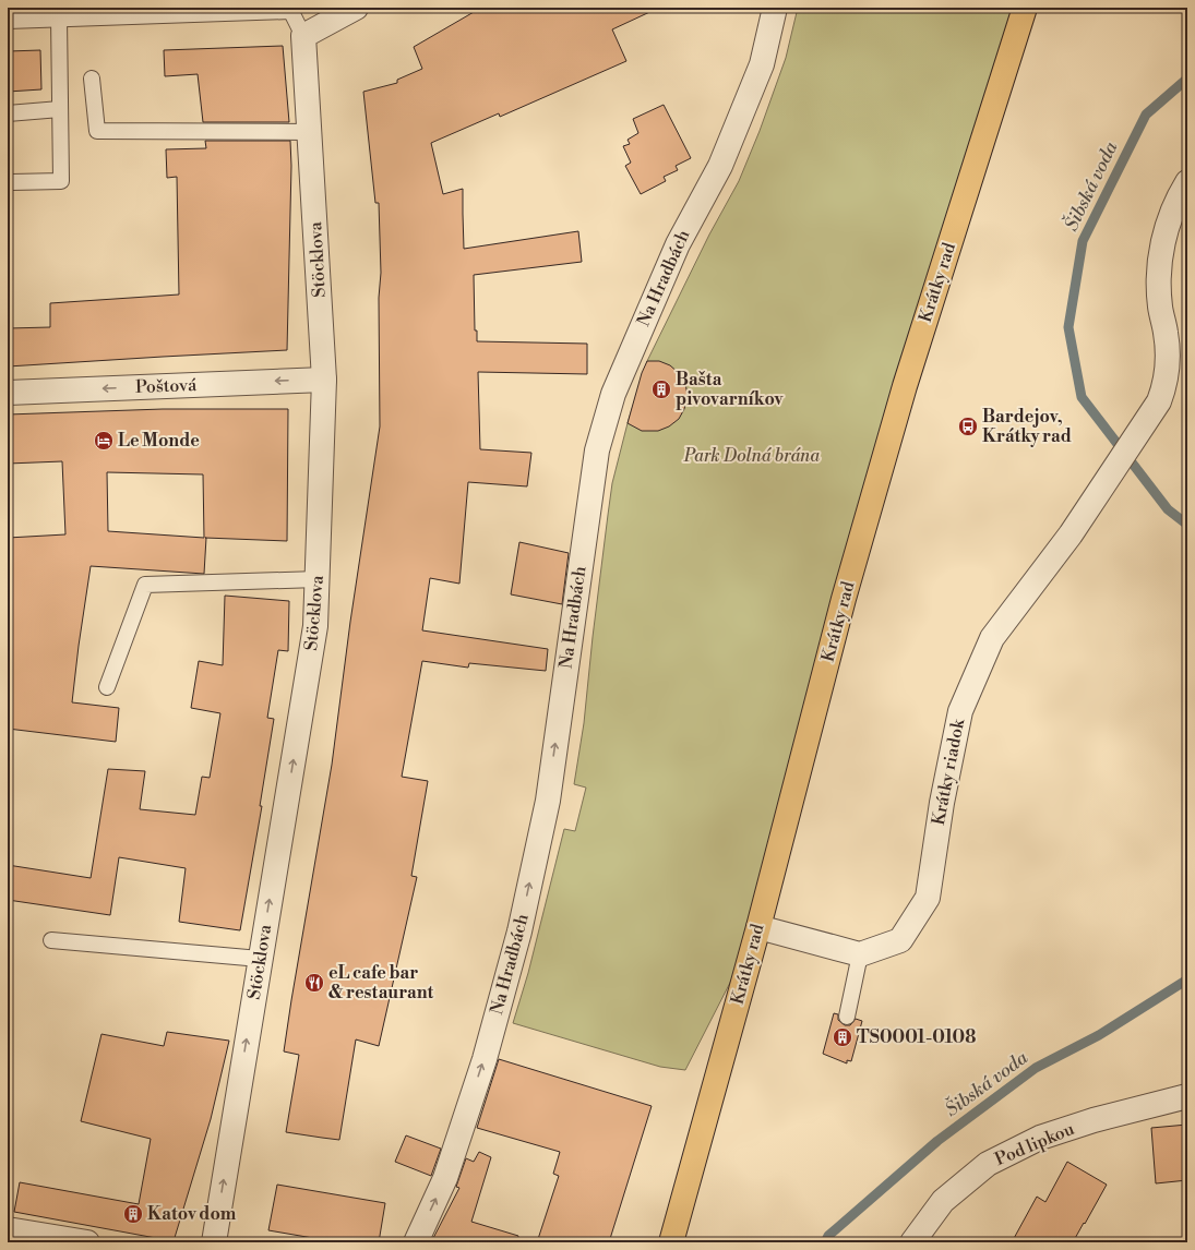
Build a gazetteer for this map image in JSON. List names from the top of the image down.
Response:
{
  "streets": {
    "main road": ["Krátky rad"],
    "street": [
      "Stöcklova",
      "Na Hradbách",
      "Poštová",
      "Krátky riadok",
      "Pod lipkou"
    ]
  },
  "crossings": [
    ["Stöcklova", "Poštová"]
  ],
  "one_way": ["Stöcklova", "Na Hradbách", "Poštová"],
  "water": ["Šibská voda"],
  "parks": ["Park Dolná brána"],
  "places": {
    "building": ["Bašta pivovarníkov", "TS0001-0108", "Katov dom"],
    "bus stop": ["Bardejov, Krátky rad"],
    "hotel": ["Le Monde"],
    "restaurant": ["eL cafe bar & restaurant"]
  }
}
